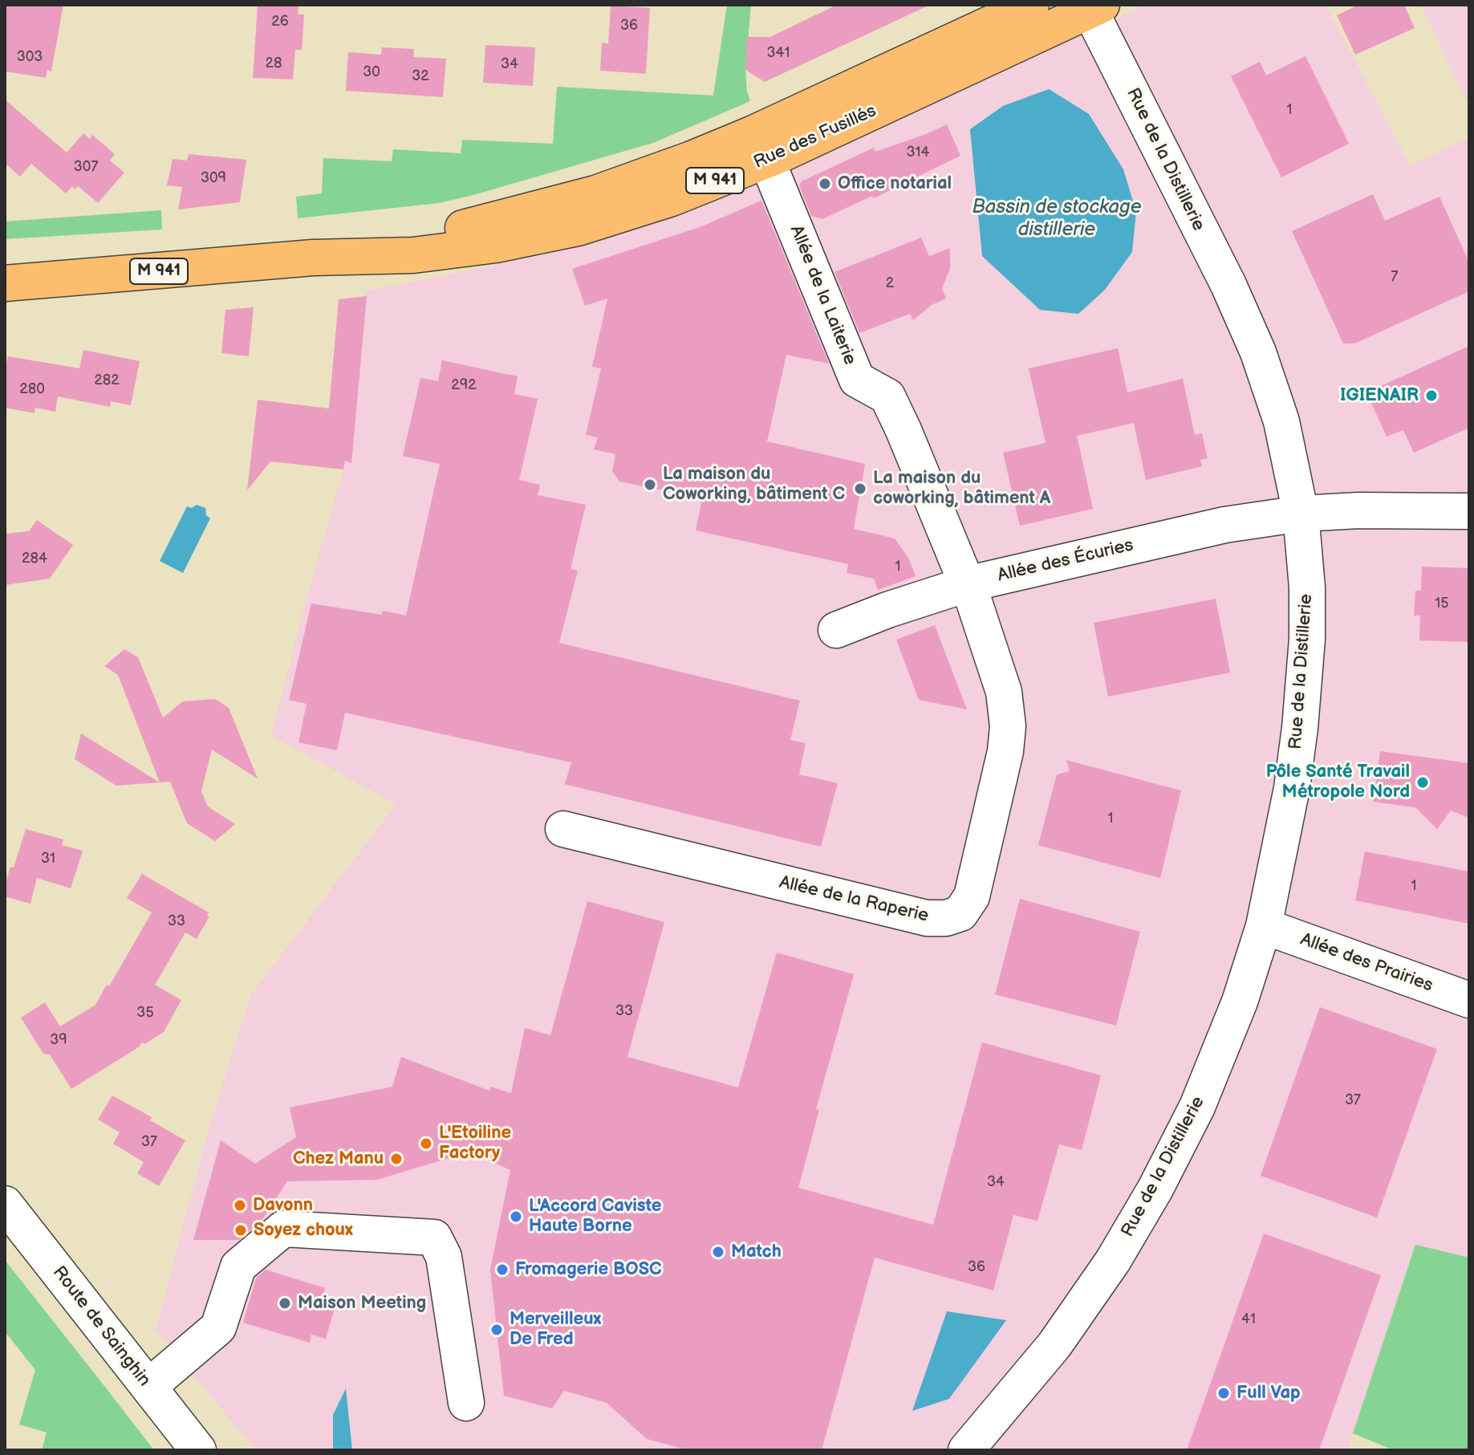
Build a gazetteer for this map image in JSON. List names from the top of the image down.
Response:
{
  "streets": {
    "main road": ["Rue des Fusillés", "M 941"],
    "street": [
      "Rue de la Distillerie",
      "Allée de la Laiterie",
      "Allée des Écuries",
      "Allée de la Raperie",
      "Allée des Prairies",
      "Route de Sainghin"
    ]
  },
  "crossings": [
    ["Rue des Fusillés", "Rue de la Distillerie"],
    ["Rue des Fusillés", "Allée de la Laiterie"],
    ["Rue de la Distillerie", "Allée des Écuries"],
    ["Rue de la Distillerie", "Allée des Prairies"],
    ["Allée de la Laiterie", "Allée des Écuries"],
    ["Allée de la Laiterie", "Allée de la Raperie"],
    ["Allée des Écuries", "Allée de la Raperie"]
  ],
  "water": ["Bassin de stockage distillerie"],
  "places": [
    "Office notarial",
    "IGIENAIR",
    "La maison du Coworking, bâtiment C",
    "La maison du coworking, bâtiment A",
    "Pôle Santé Travail Métropole Nord",
    "L'Etoiline Factory",
    "Chez Manu",
    "Davonn",
    "L'Accord Caviste Haute Borne",
    "Soyez choux",
    "Match",
    "Fromagerie BOSC",
    "Maison Meeting",
    "Merveilleux De Fred",
    "Full Vap"
  ],
  "house_numbers": [
    "26",
    "36",
    "341",
    "303",
    "28",
    "34",
    "30",
    "32",
    "1",
    "314",
    "307",
    "309",
    "7",
    "2",
    "282",
    "292",
    "280",
    "284",
    "1",
    "15",
    "1",
    "31",
    "1",
    "33",
    "33",
    "35",
    "39",
    "37",
    "37",
    "34",
    "36",
    "41"
  ]
}
